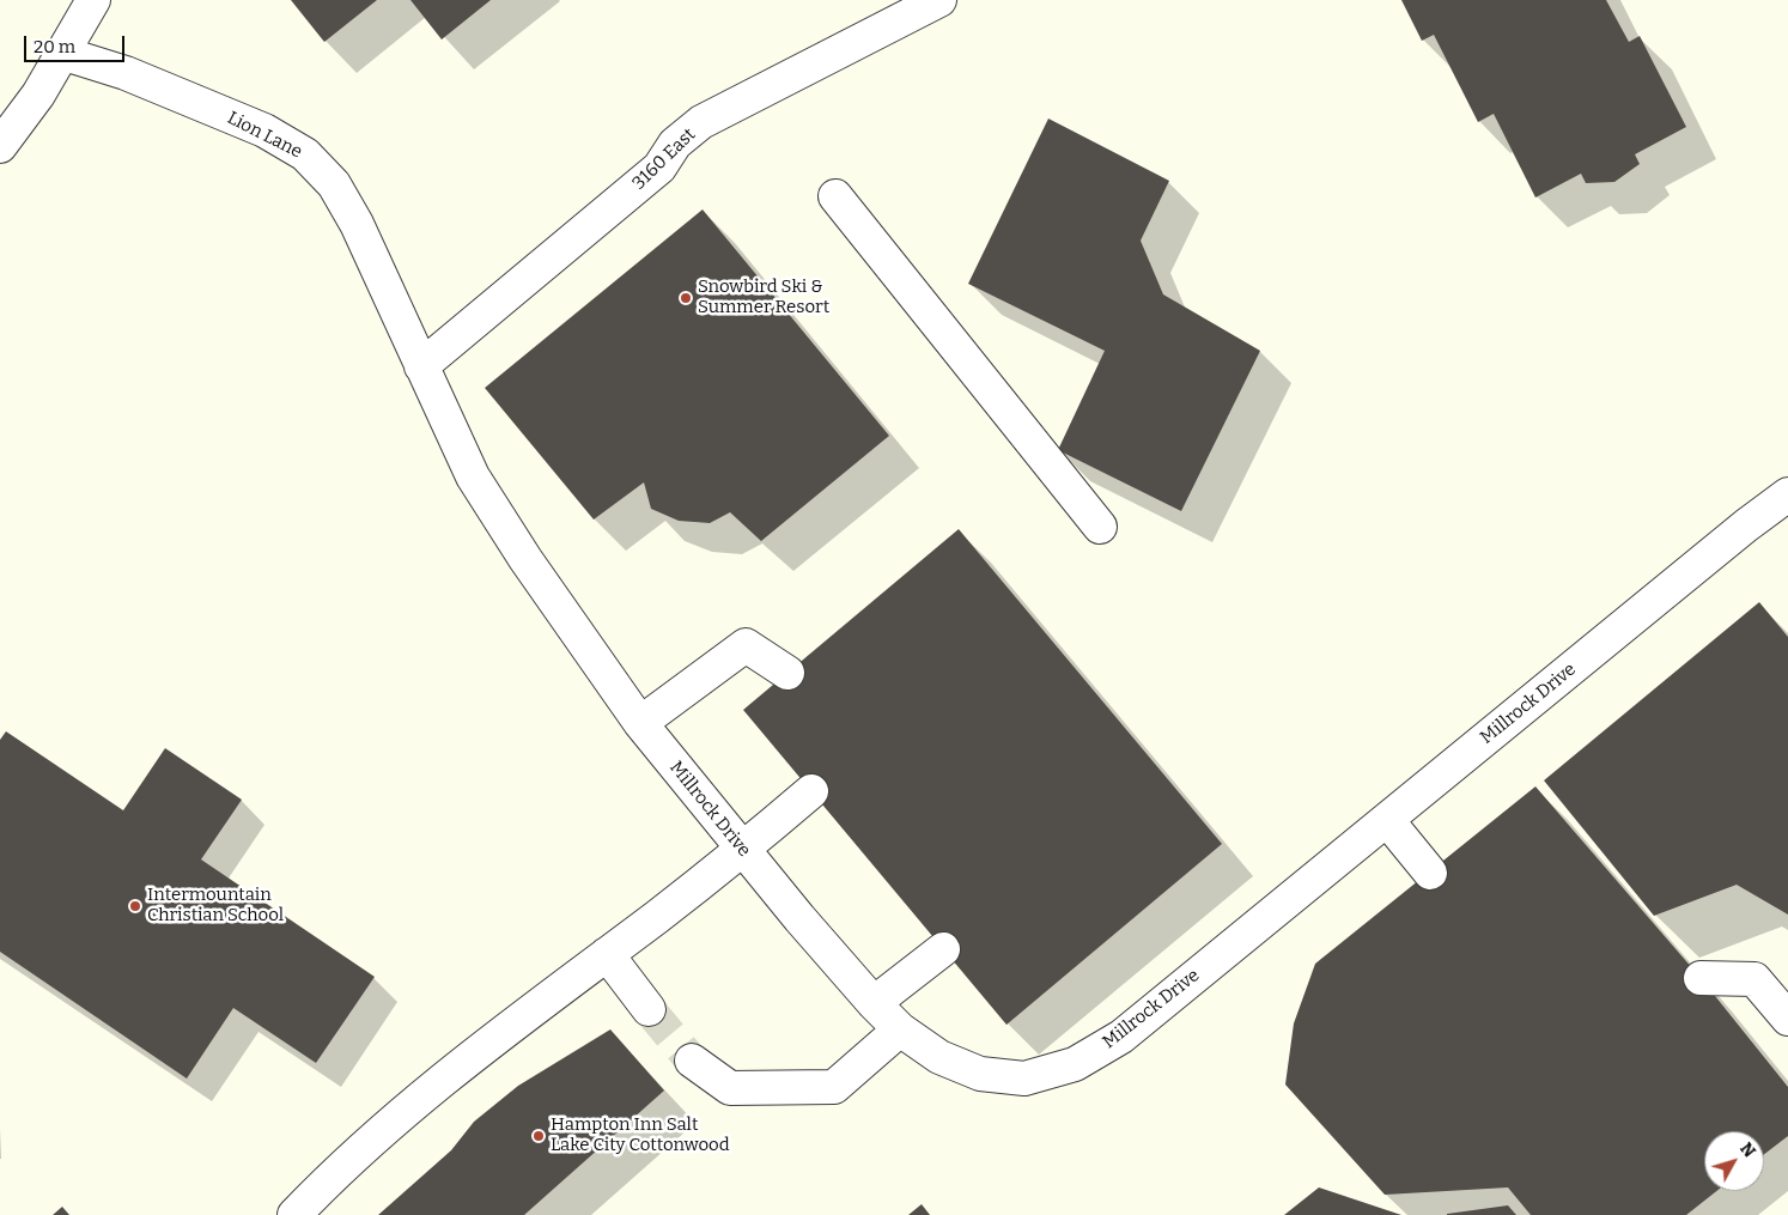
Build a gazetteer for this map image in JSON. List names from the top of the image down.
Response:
{
  "streets": {
    "street": ["Lion Lane", "3160 East", "Millrock Drive"]
  },
  "crossings": [
    ["Lion Lane", "3160 East"],
    ["Lion Lane", "Millrock Drive"],
    ["3160 East", "Millrock Drive"]
  ],
  "places": ["Snowbird Ski & Summer Resort", "Intermountain Christian School", "Hampton Inn Salt Lake City Cottonwood"],
  "scale_bar": "20 m",
  "north": "top right"
}
